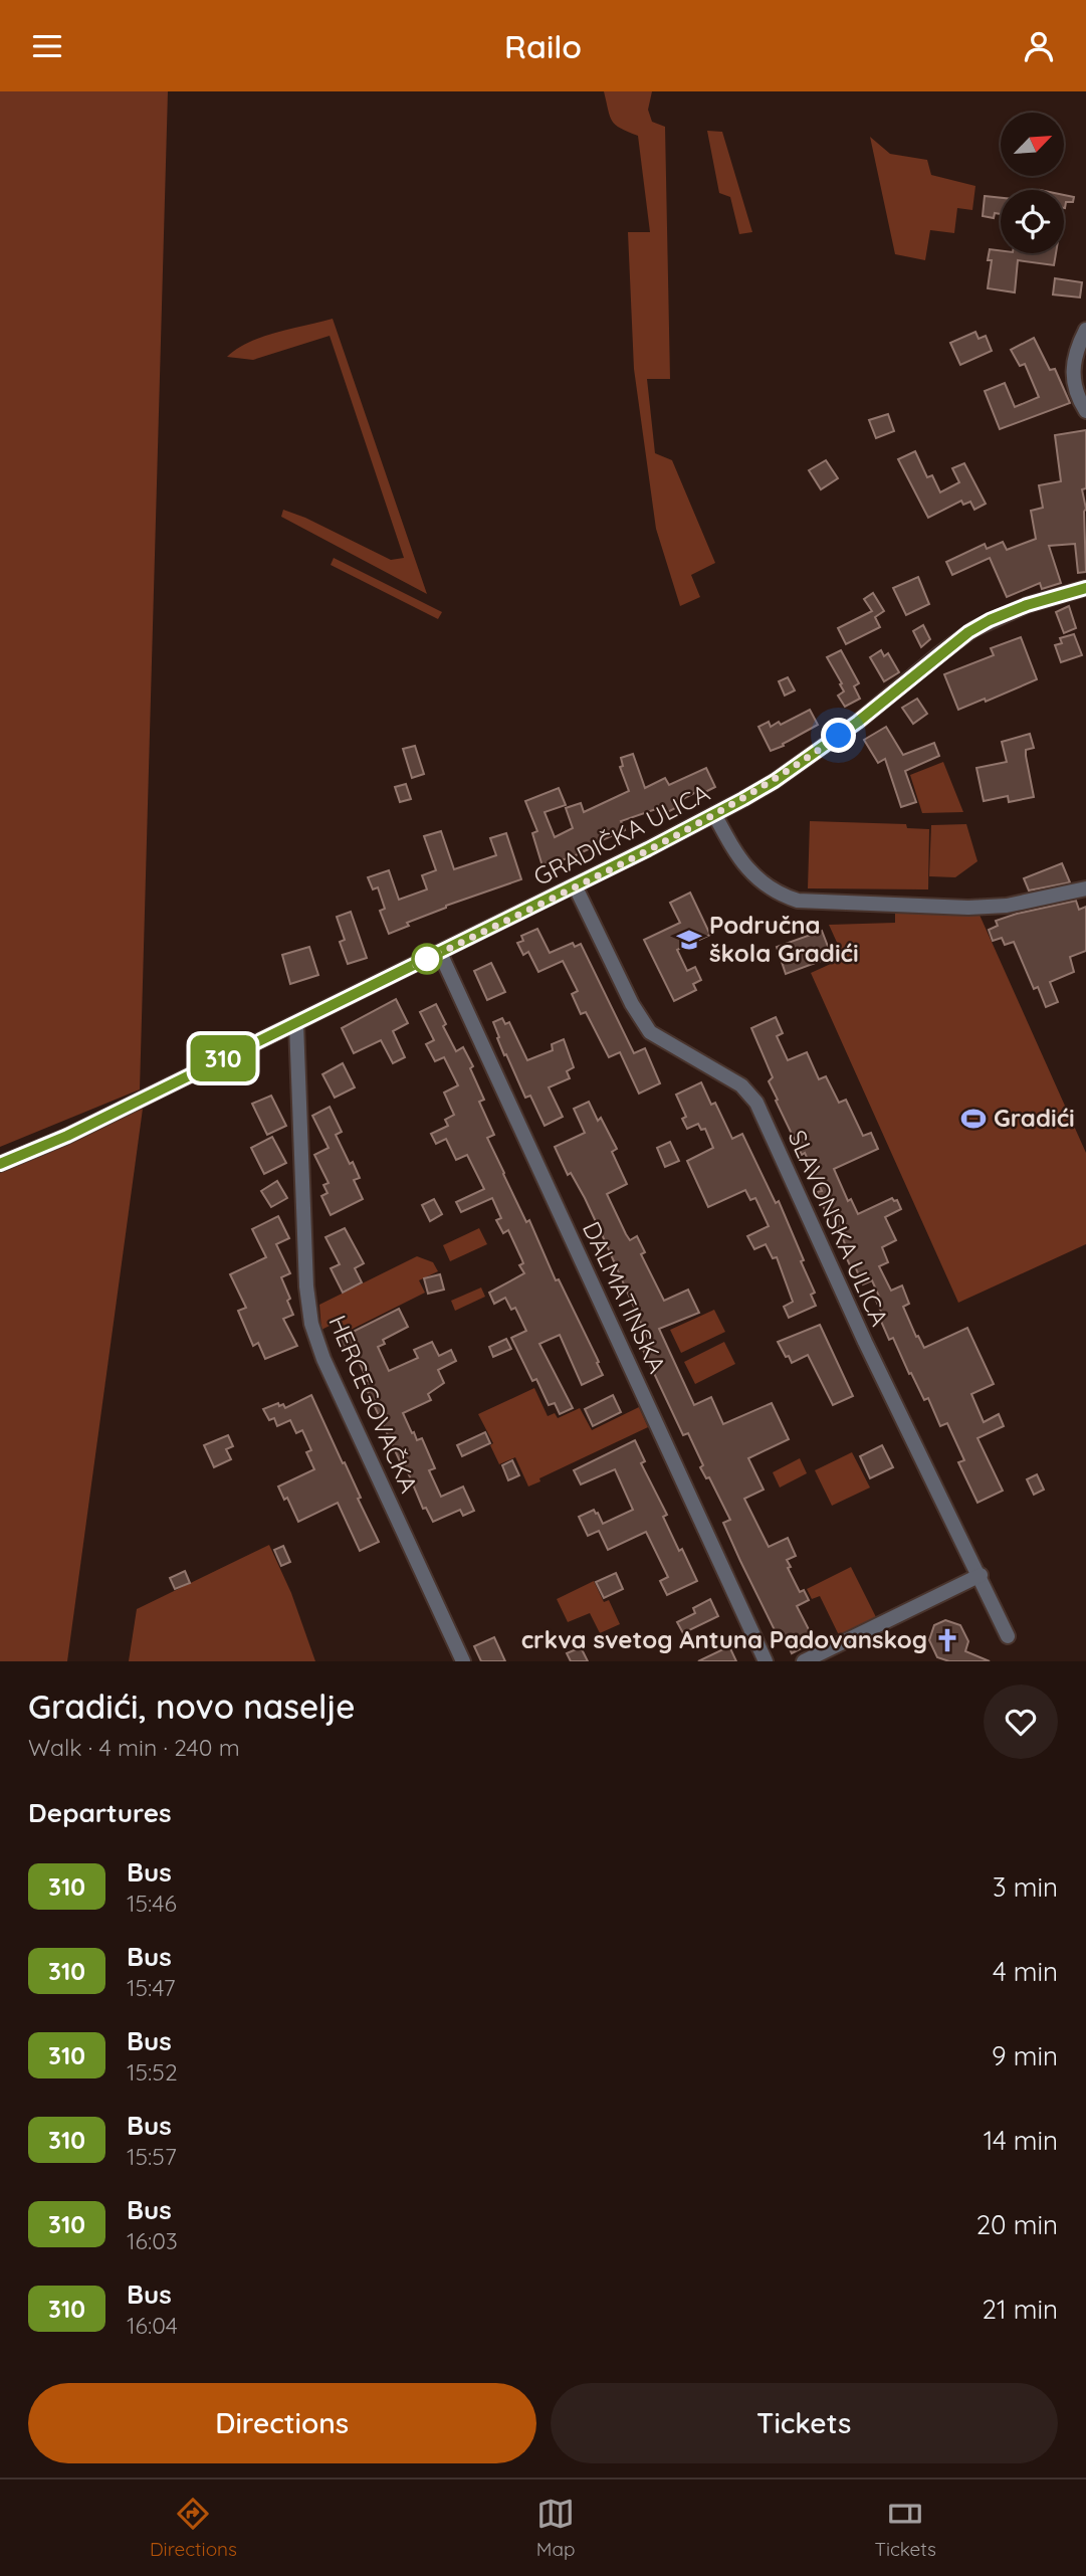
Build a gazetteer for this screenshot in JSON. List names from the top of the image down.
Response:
{
  "streets": {
    "street": [
      "GRADIČKA ULICA",
      "SLAVONSKA ULICA",
      "DALMATINSKA",
      "HERCEGOVAČKA"
    ]
  },
  "crossings": [
    ["GRADIČKA ULICA", "SLAVONSKA ULICA"],
    ["GRADIČKA ULICA", "DALMATINSKA"],
    ["GRADIČKA ULICA", "HERCEGOVAČKA"]
  ],
  "places": {
    "school or university": ["Područna škola Gradići"],
    "sports": ["Gradići"],
    "church": ["crkva svetog Antuna Padovanskog"]
  },
  "lines": ["bus line 310"],
  "north": "top right",
  "page": {
    "header": "Railo",
    "on_map": "310",
    "heading": [
      ["Gradići, novo naselje", "Walk · 4 min · 240 m"],
      "Departures"
    ],
    "list": [
      {
        "mark": "310",
        "name": "Bus",
        "note": "15:46",
        "value": "3 min"
      },
      {
        "mark": "310",
        "name": "Bus",
        "note": "15:47",
        "value": "4 min"
      },
      {
        "mark": "310",
        "name": "Bus",
        "note": "15:52",
        "value": "9 min"
      },
      {
        "mark": "310",
        "name": "Bus",
        "note": "15:57",
        "value": "14 min"
      },
      {
        "mark": "310",
        "name": "Bus",
        "note": "16:03",
        "value": "20 min"
      },
      {
        "mark": "310",
        "name": "Bus",
        "note": "16:04",
        "value": "21 min"
      }
    ],
    "buttons": ["Directions", "Tickets"],
    "tabs": ["Directions", "Map", "Tickets"]
  }
}
